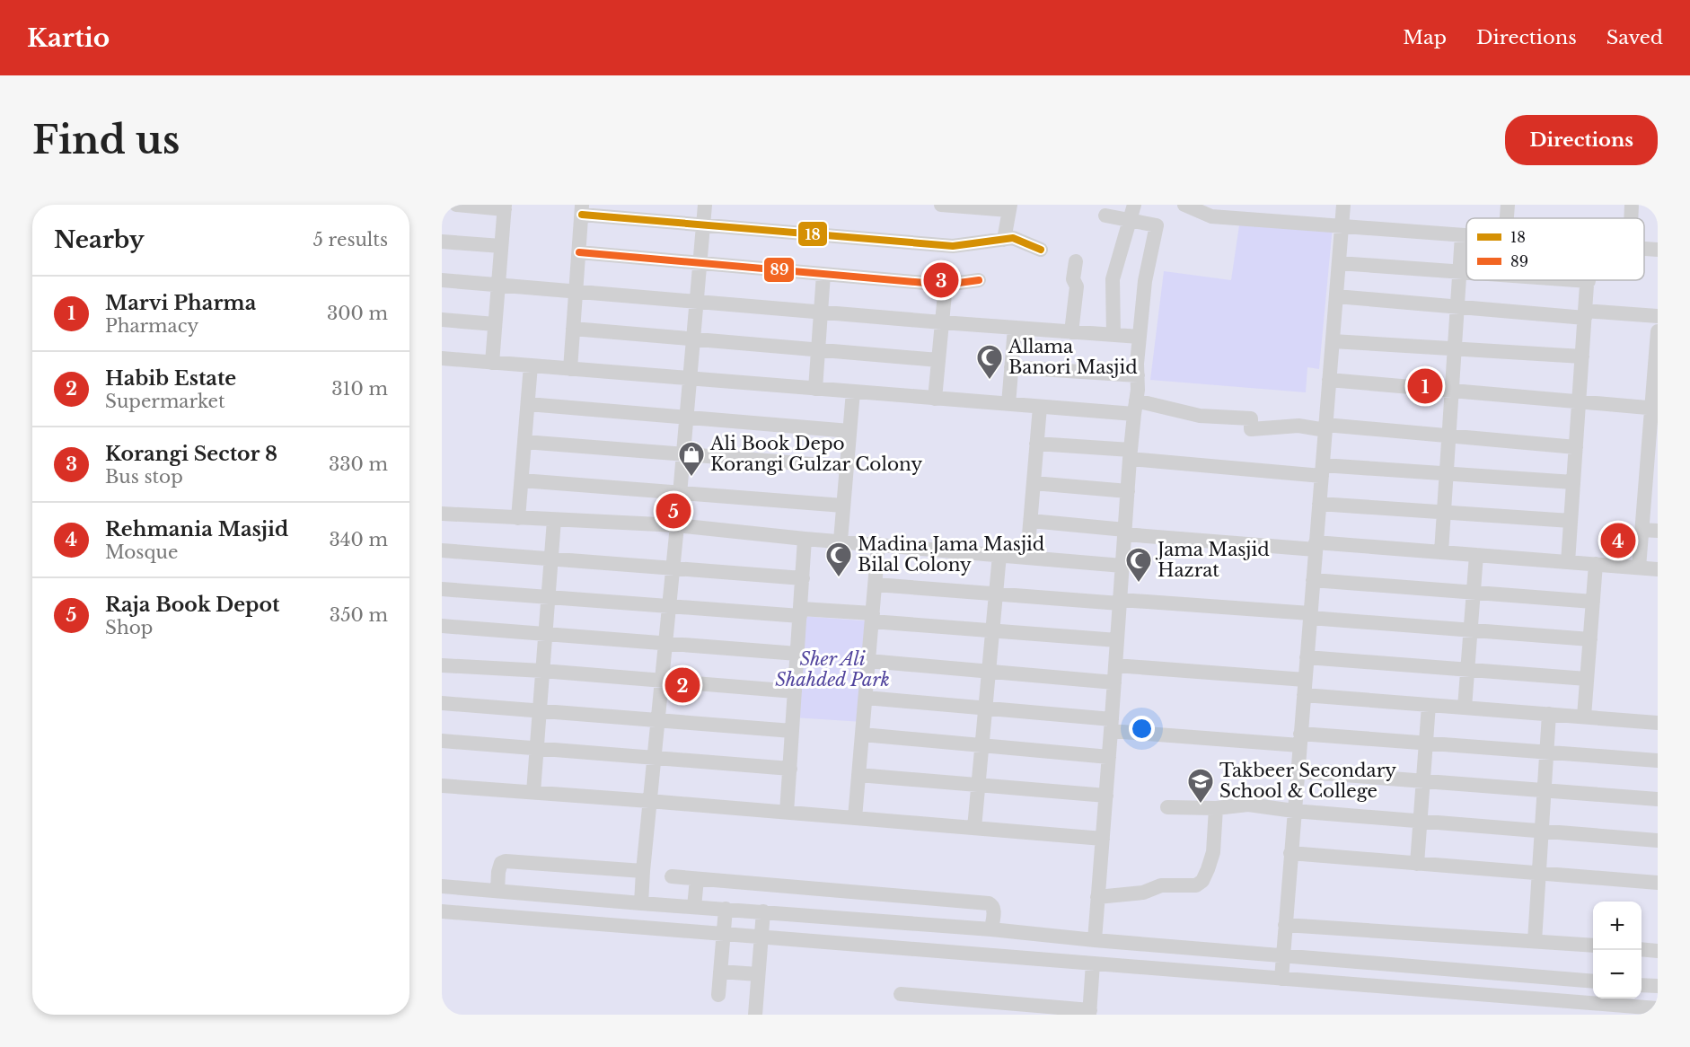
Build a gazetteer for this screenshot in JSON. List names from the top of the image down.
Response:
{
  "parks": ["Sher Ali Shahded Park"],
  "places": {
    "mosque": ["Allama Banori Masjid", "Madina Jama Masjid Bilal Colony", "Jama Masjid Hazrat"],
    "shop": ["Ali Book Depo Korangi Gulzar Colony"],
    "school or university": ["Takbeer Secondary School & College"]
  },
  "lines": ["transit line 18", "transit line 89"],
  "legend": ["18", "89"],
  "page": {
    "header": "Kartio",
    "nav": ["Map", "Directions", "Saved"],
    "buttons": "Directions",
    "title": "Find us",
    "heading": ["Nearby", "5 results"],
    "pins": [
      "3",
      "1",
      "5",
      "4",
      "2"
    ],
    "list": [
      {
        "mark": "1",
        "name": "Marvi Pharma",
        "note": "Pharmacy",
        "value": "300 m"
      },
      {
        "mark": "2",
        "name": "Habib Estate",
        "note": "Supermarket",
        "value": "310 m"
      },
      {
        "mark": "3",
        "name": "Korangi Sector 8",
        "note": "Bus stop",
        "value": "330 m"
      },
      {
        "mark": "4",
        "name": "Rehmania Masjid",
        "note": "Mosque",
        "value": "340 m"
      },
      {
        "mark": "5",
        "name": "Raja Book Depot",
        "note": "Shop",
        "value": "350 m"
      }
    ],
    "map_buttons": ["+", "−"]
  }
}
